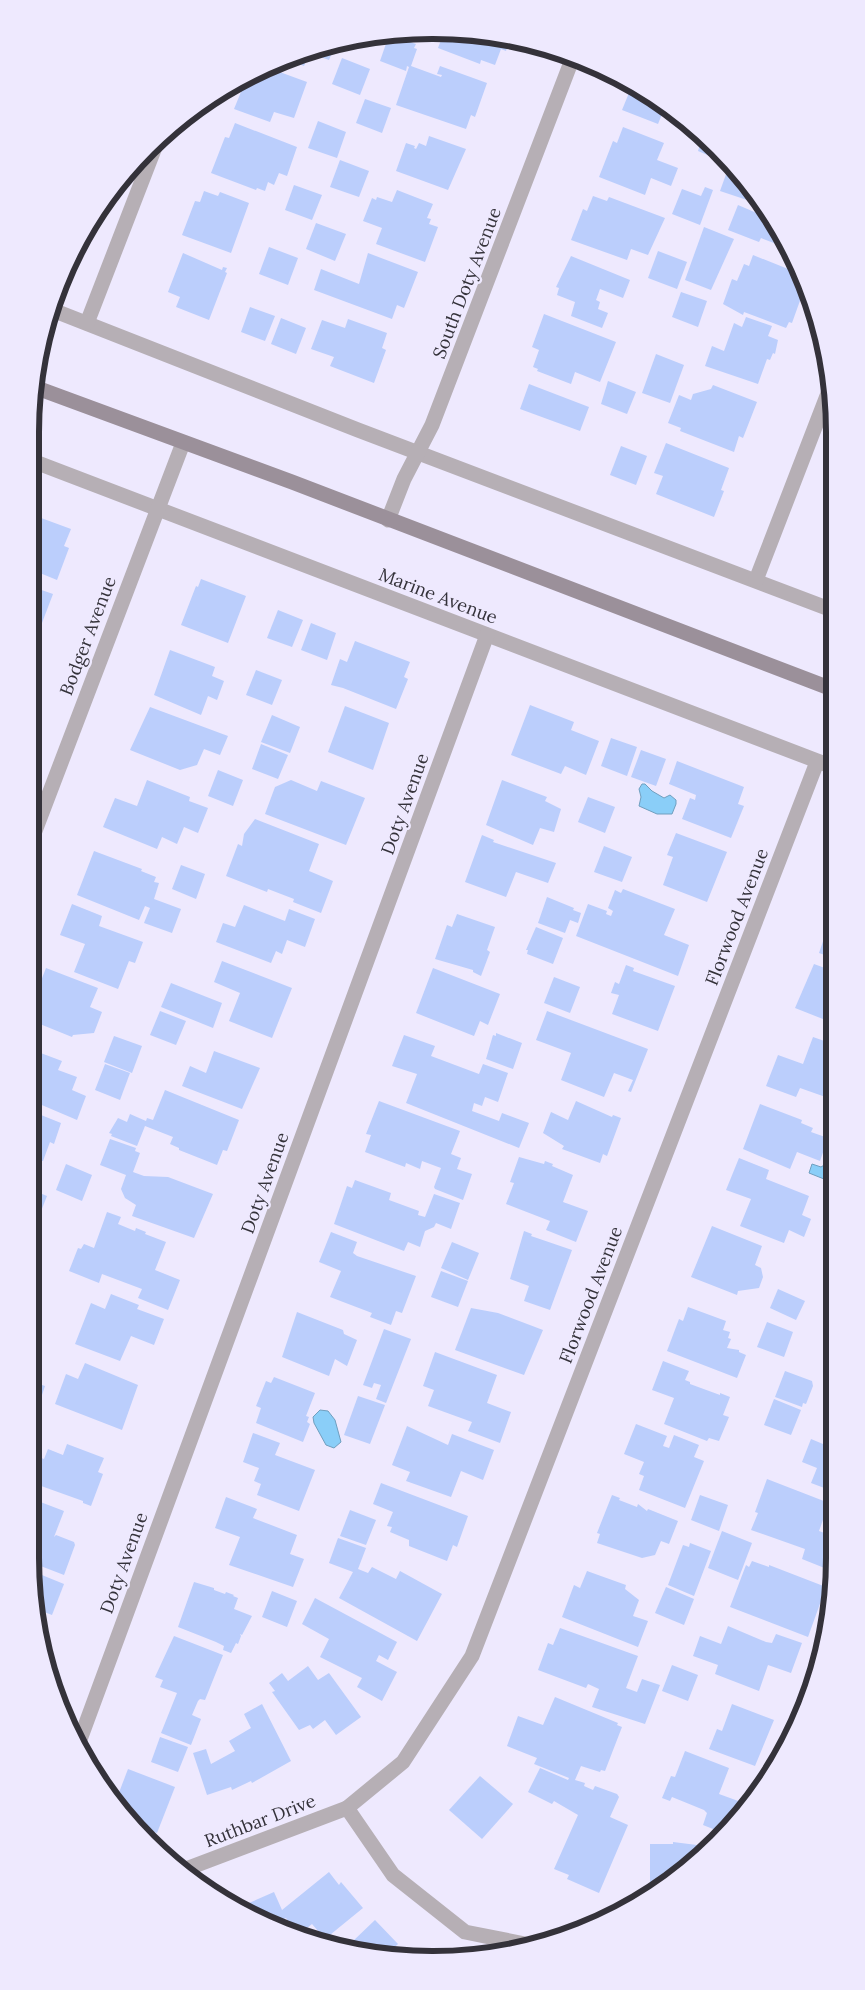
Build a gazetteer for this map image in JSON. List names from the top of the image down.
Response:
{
  "streets": {
    "street": [
      "South Doty Avenue",
      "Marine Avenue",
      "Bodger Avenue",
      "Doty Avenue",
      "Florwood Avenue",
      "Ruthbar Drive"
    ]
  },
  "crossings": [
    ["Marine Avenue", "Bodger Avenue"],
    ["Marine Avenue", "Doty Avenue"],
    ["Marine Avenue", "Florwood Avenue"],
    ["Florwood Avenue", "Ruthbar Drive"]
  ]
}
